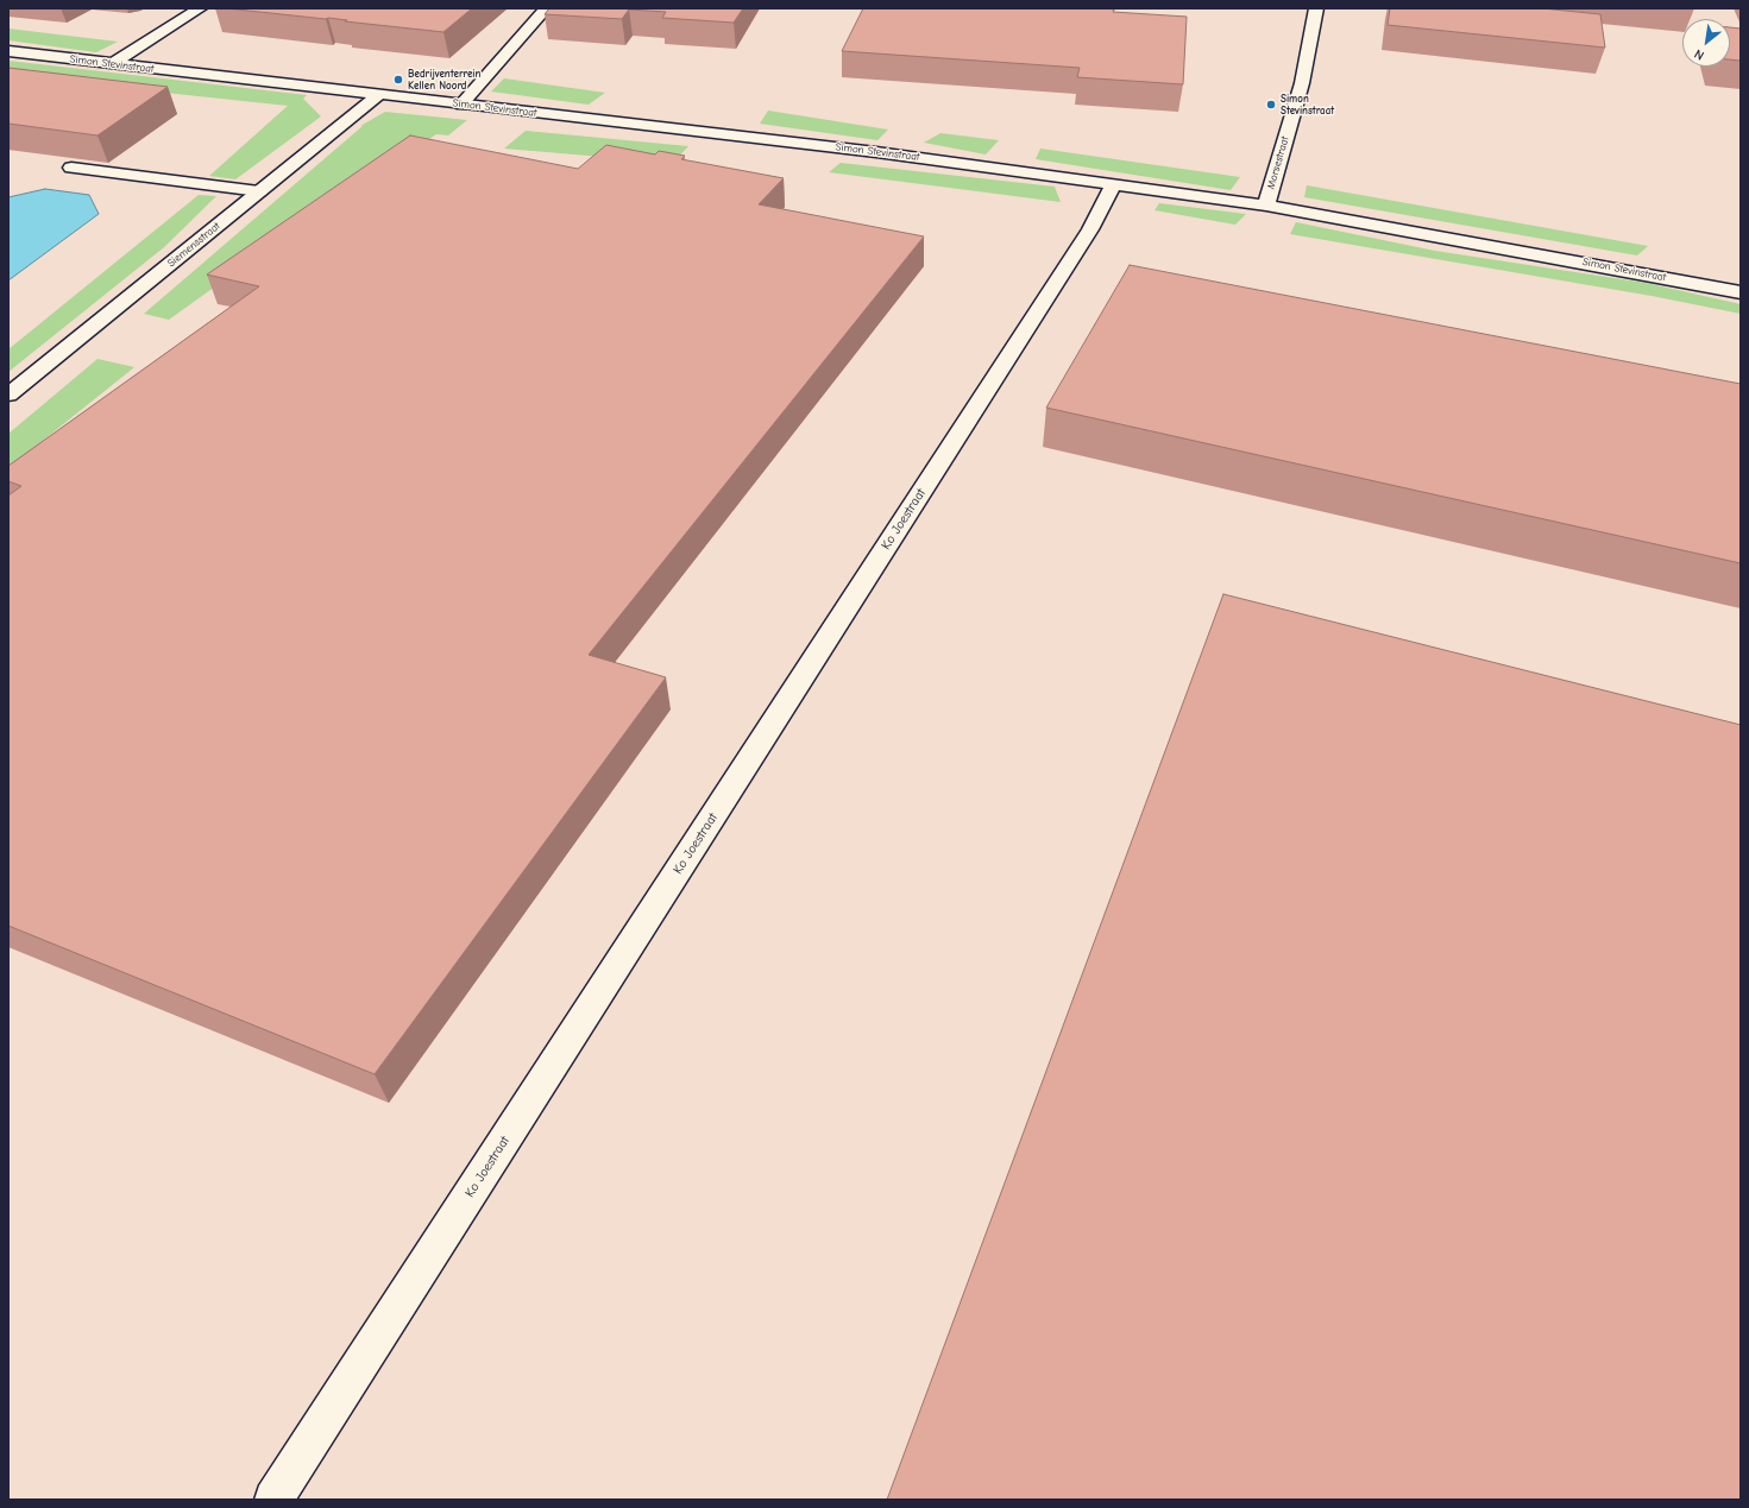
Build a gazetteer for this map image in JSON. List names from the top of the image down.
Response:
{
  "streets": {
    "street": [
      "Simon Stevinstraat",
      "Morsestraat",
      "Siemensstraat",
      "Ko Joestraat"
    ]
  },
  "crossings": [
    ["Simon Stevinstraat", "Morsestraat"],
    ["Simon Stevinstraat", "Siemensstraat"],
    ["Simon Stevinstraat", "Ko Joestraat"]
  ],
  "places": ["Bedrijventerrein Kellen Noord", "Simon Stevinstraat"],
  "north": "bottom left"
}
